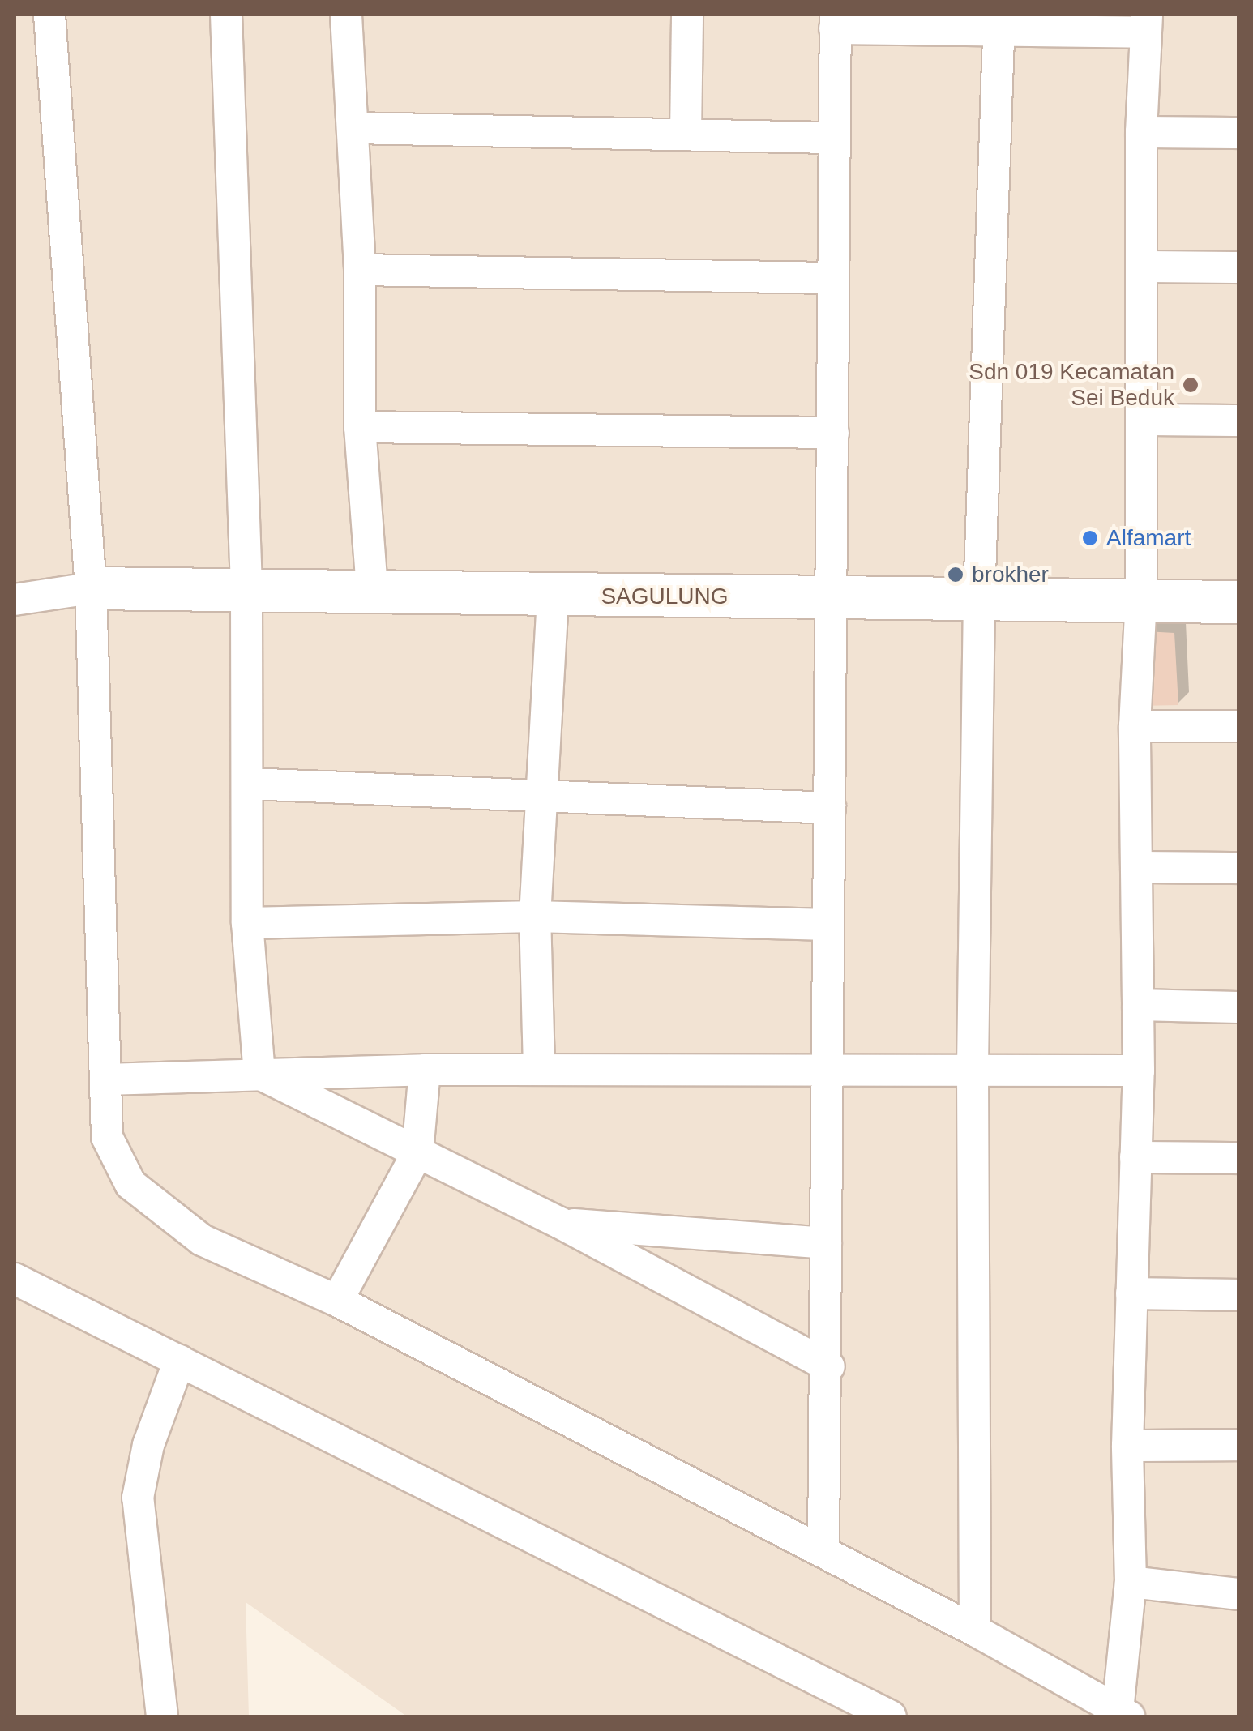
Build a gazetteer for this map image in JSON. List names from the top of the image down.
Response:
{
  "streets": {
    "street": ["SAGULUNG"]
  },
  "places": ["Sdn 019 Kecamatan Sei Beduk", "Alfamart", "brokher"]
}
